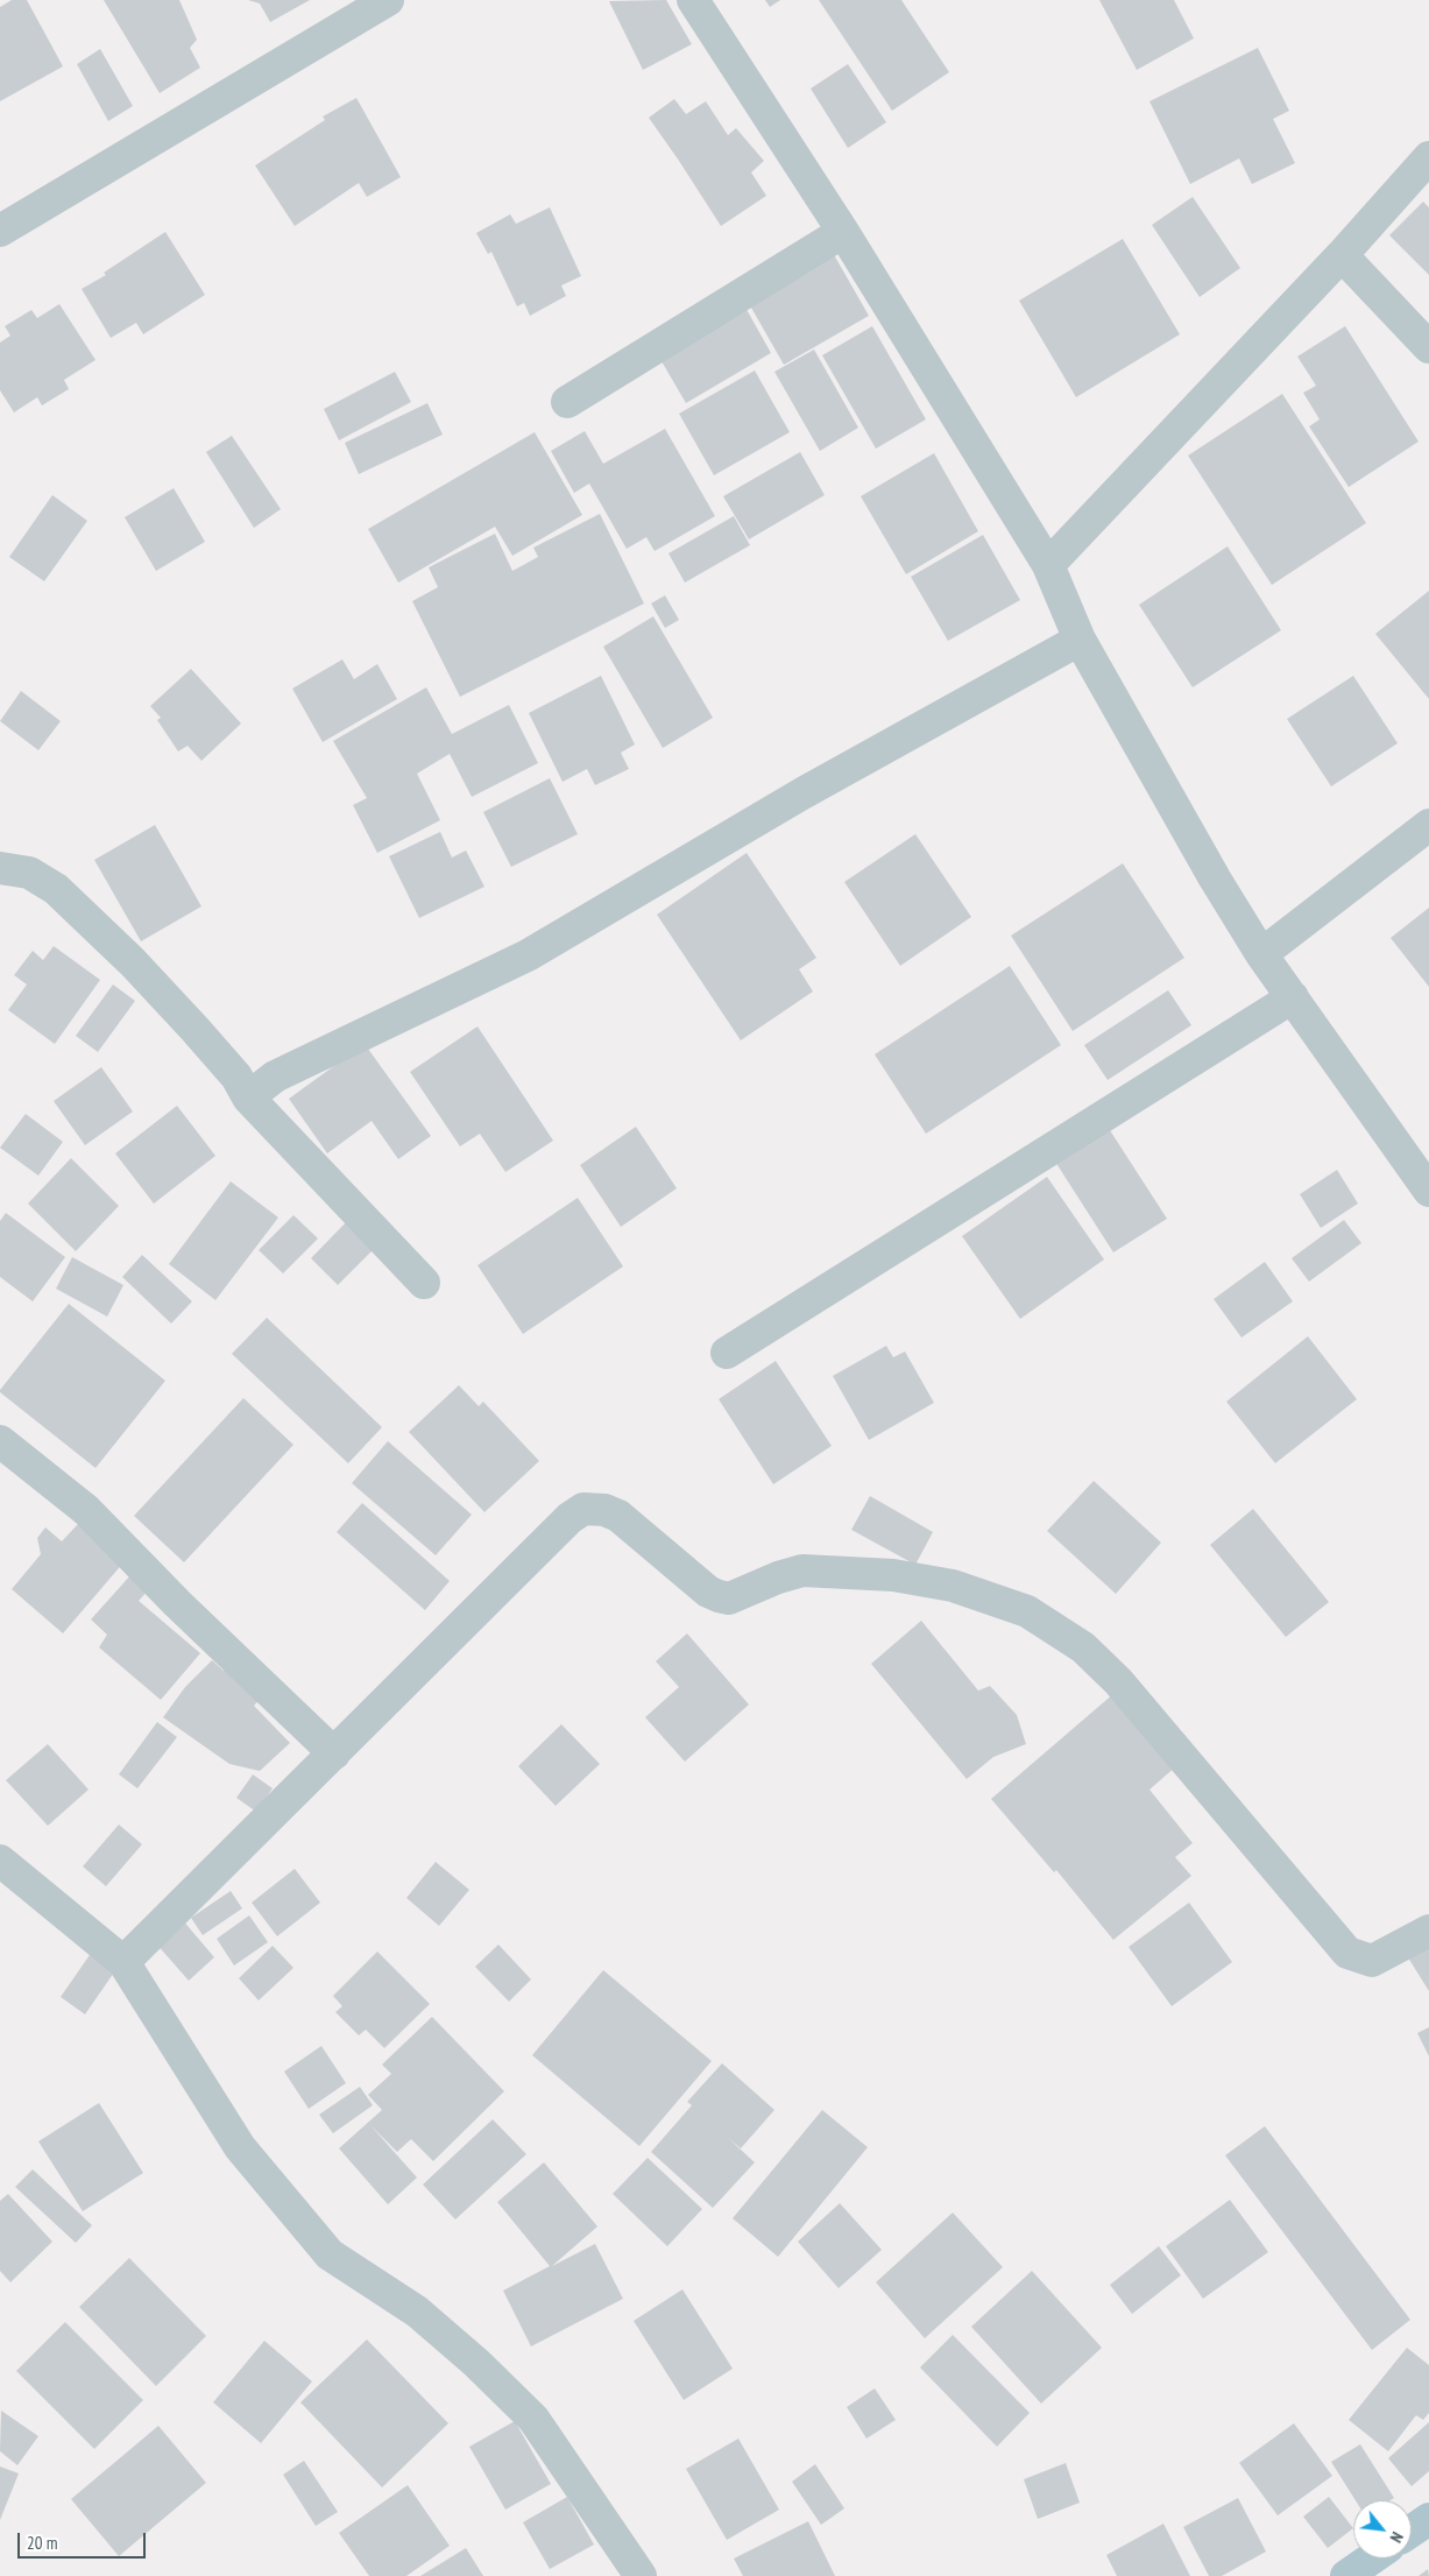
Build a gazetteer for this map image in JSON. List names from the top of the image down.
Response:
{
  "scale_bar": "20 m",
  "north": "bottom right"
}
